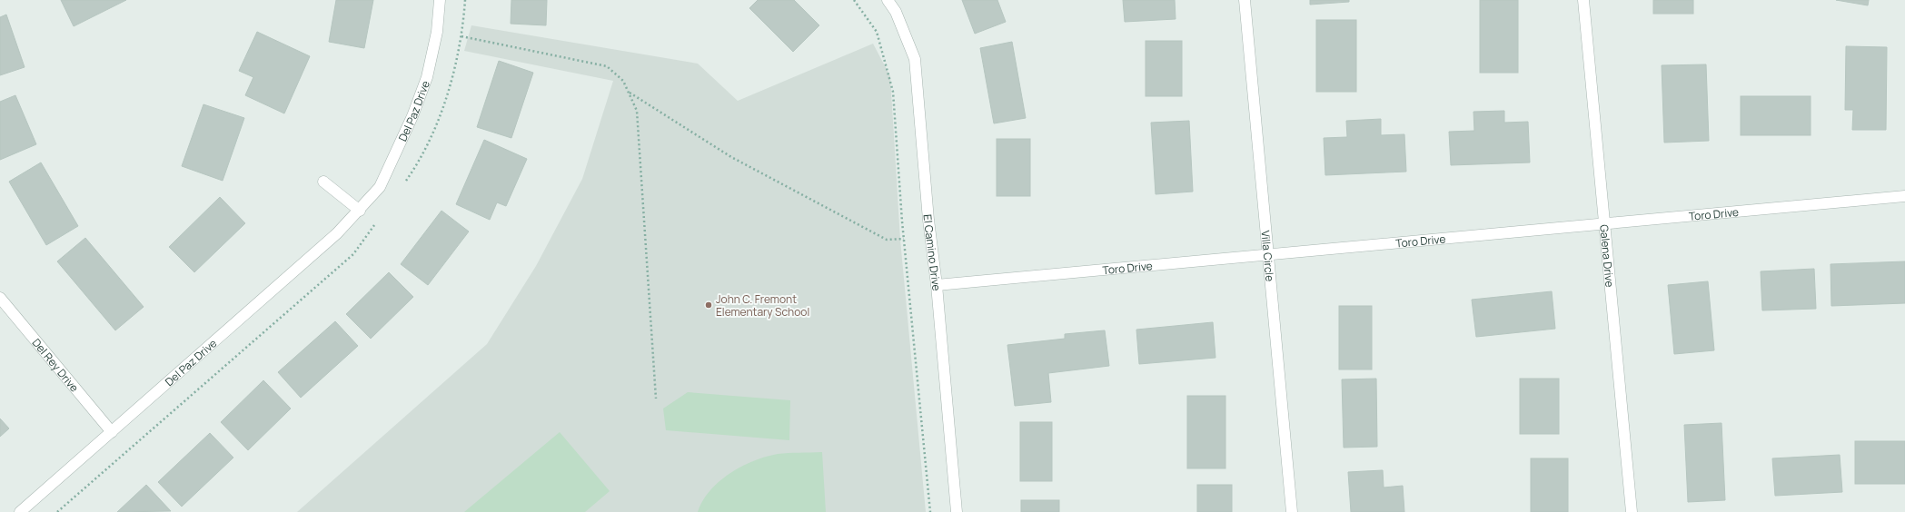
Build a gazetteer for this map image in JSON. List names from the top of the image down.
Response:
{
  "streets": {
    "street": [
      "Del Paz Drive",
      "Toro Drive",
      "El Camino Drive",
      "Villa Circle",
      "Galena Drive",
      "Del Rey Drive"
    ]
  },
  "crossings": [
    ["Del Paz Drive", "Del Rey Drive"],
    ["Toro Drive", "El Camino Drive"],
    ["Toro Drive", "Villa Circle"],
    ["Toro Drive", "Galena Drive"]
  ],
  "places": ["John C. Fremont Elementary School"]
}
